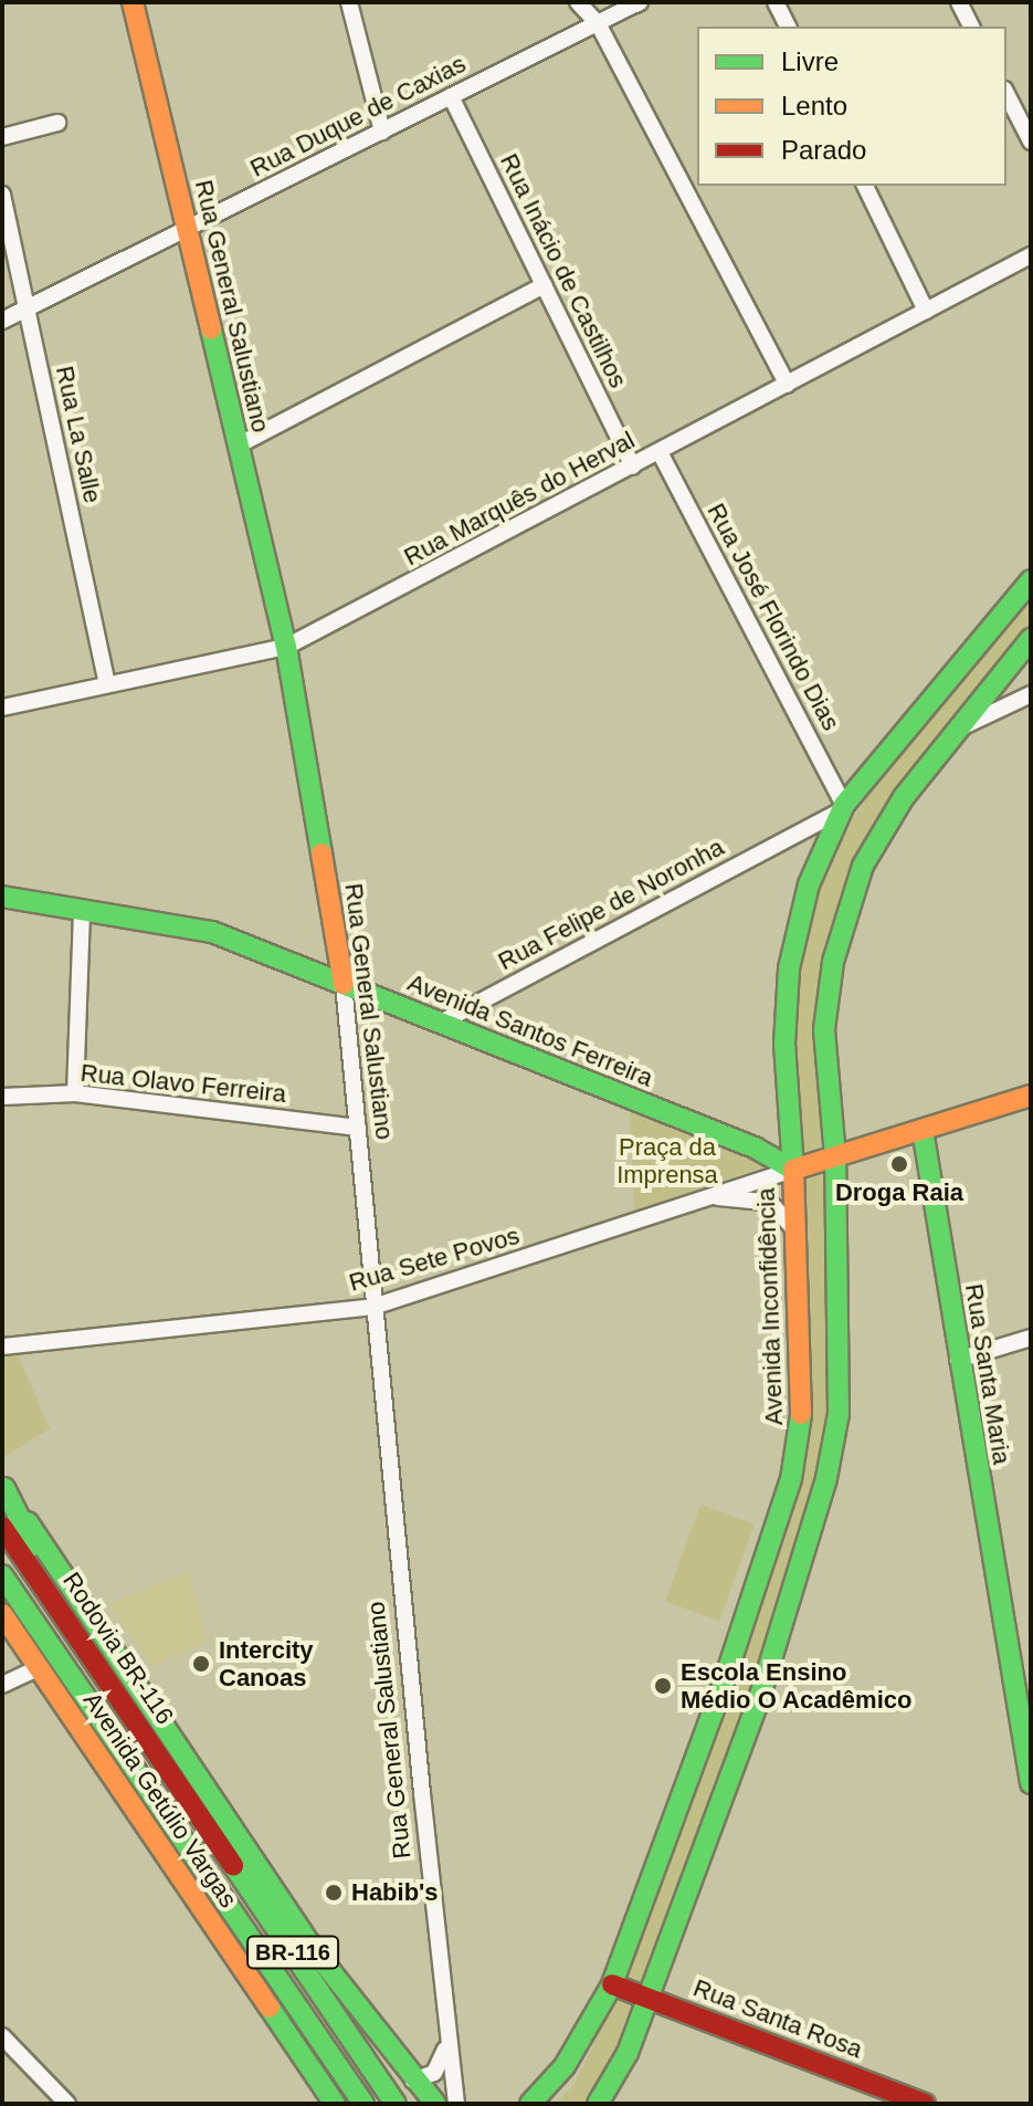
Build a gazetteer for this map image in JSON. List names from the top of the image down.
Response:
{
  "streets": {
    "main road": [
      "Rua General Salustiano",
      "Avenida Santos Ferreira",
      "Avenida Inconfidência",
      "Rua Santa Maria",
      "Rodovia BR-116",
      "Avenida Getúlio Vargas",
      "BR-116",
      "Rua Santa Rosa"
    ],
    "street": [
      "Rua Duque de Caxias",
      "Rua Inácio de Castilhos",
      "Rua La Salle",
      "Rua Marquês do Herval",
      "Rua José Florindo Dias",
      "Rua Felipe de Noronha",
      "Rua Olavo Ferreira",
      "Rua Sete Povos"
    ]
  },
  "crossings": [
    ["Rua Duque de Caxias", "Rua Inácio de Castilhos"],
    ["Rua Duque de Caxias", "Rua General Salustiano"],
    ["Rua Duque de Caxias", "Rua La Salle"],
    ["Rua Inácio de Castilhos", "Rua Marquês do Herval"],
    ["Rua General Salustiano", "Rua Marquês do Herval"],
    ["Rua General Salustiano", "Avenida Santos Ferreira"],
    ["Rua General Salustiano", "Rua Olavo Ferreira"],
    ["Rua General Salustiano", "Rua Sete Povos"],
    ["Rua La Salle", "Rua Marquês do Herval"],
    ["Rua Marquês do Herval", "Rua José Florindo Dias"],
    ["Rua José Florindo Dias", "Rua Felipe de Noronha"],
    ["Rua José Florindo Dias", "Avenida Inconfidência"],
    ["Rua Felipe de Noronha", "Avenida Santos Ferreira"],
    ["Rua Felipe de Noronha", "Avenida Inconfidência"],
    ["Avenida Santos Ferreira", "Rua Sete Povos"],
    ["Avenida Santos Ferreira", "Avenida Inconfidência"],
    ["Rua Sete Povos", "Avenida Inconfidência"],
    ["Avenida Inconfidência", "Rua Santa Rosa"],
    ["Rodovia BR-116", "BR-116"],
    ["Avenida Getúlio Vargas", "BR-116"]
  ],
  "parks": ["Praça da Imprensa"],
  "places": [
    "Droga Raia",
    "Intercity Canoas",
    "Escola Ensino Médio O Acadêmico",
    "Habib's"
  ],
  "legend": ["Livre", "Lento", "Parado"]
}
